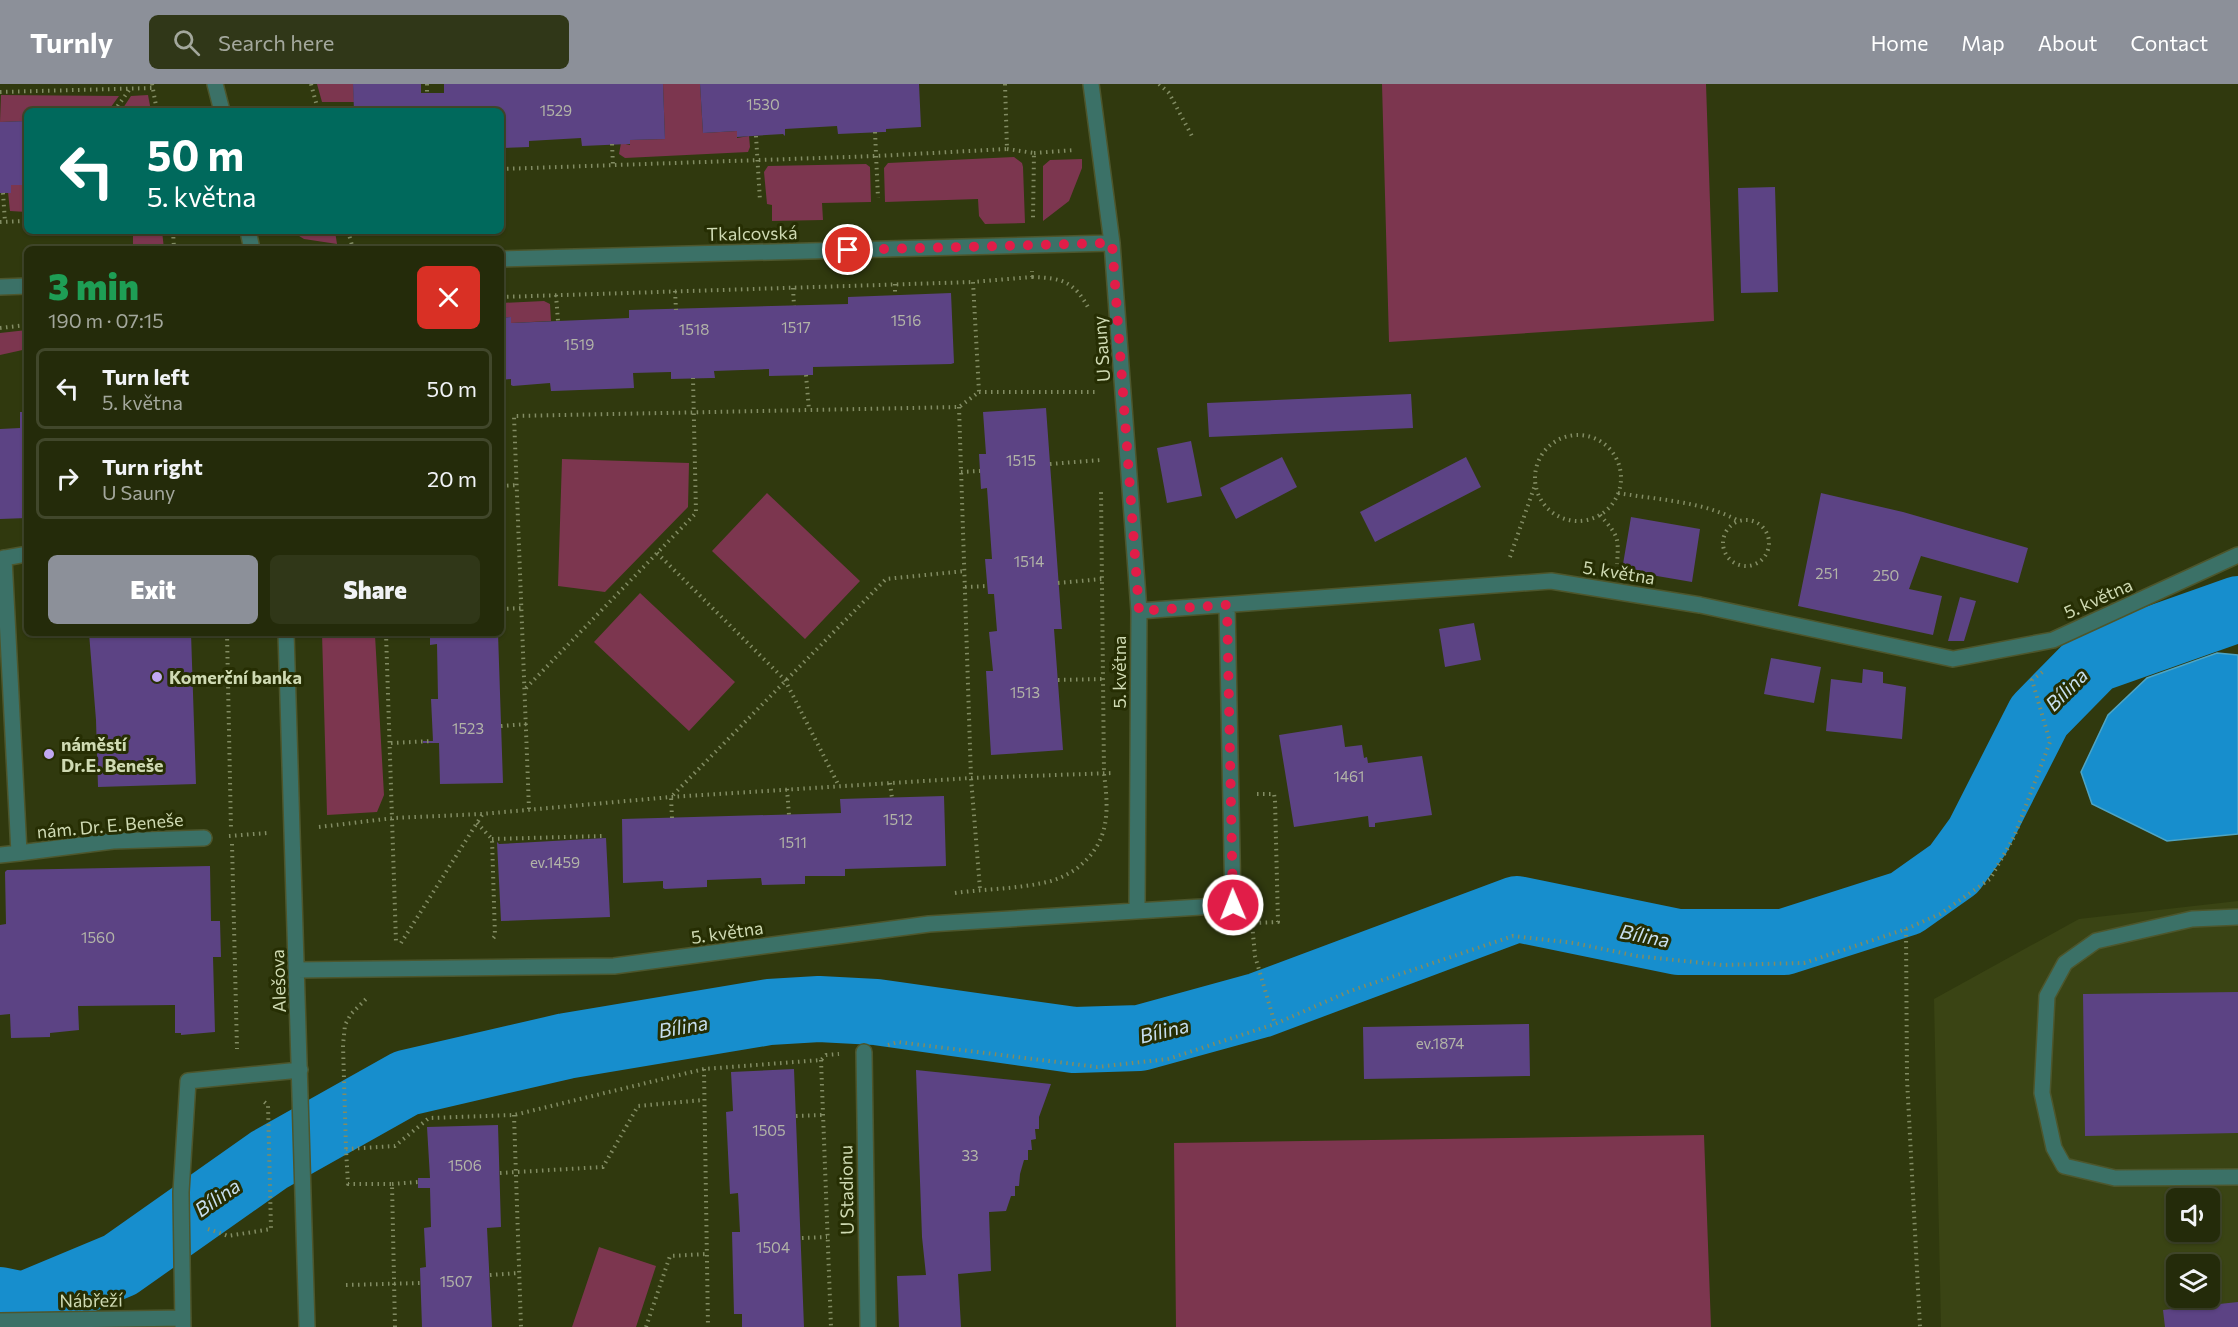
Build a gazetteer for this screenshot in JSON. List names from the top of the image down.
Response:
{
  "streets": {
    "street": [
      "Tkalcovská",
      "U Sauny",
      "5. května",
      "nám. Dr. E. Beneše",
      "Alešova",
      "U Stadionu",
      "Nábřeží"
    ]
  },
  "crossings": [
    ["Tkalcovská", "U Sauny"],
    ["U Sauny", "5. května"],
    ["5. května", "Alešova"]
  ],
  "water": ["Bílina"],
  "places": ["Komerční banka", "náměstí Dr.E. Beneše"],
  "house_numbers": [
    "1530",
    "1529",
    "1516",
    "1517",
    "1518",
    "1519",
    "1515",
    "1514",
    "251",
    "250",
    "1513",
    "1523",
    "1461",
    "1512",
    "1511",
    "ev.1459",
    "1560",
    "ev.1874",
    "1505",
    "33",
    "1506",
    "1504",
    "1507"
  ],
  "page": {
    "header": "Turnly",
    "search": "Search here",
    "nav": [
      "Home",
      "Map",
      "About",
      "Contact"
    ],
    "turn": ["50 m", "5. května"],
    "heading": ["3 min", "190 m · 07:15"],
    "list": [
      {
        "name": "Turn left",
        "note": "5. května",
        "value": "50 m"
      },
      {
        "name": "Turn right",
        "note": "U Sauny",
        "value": "20 m"
      }
    ],
    "buttons": ["Exit", "Share"]
  }
}
